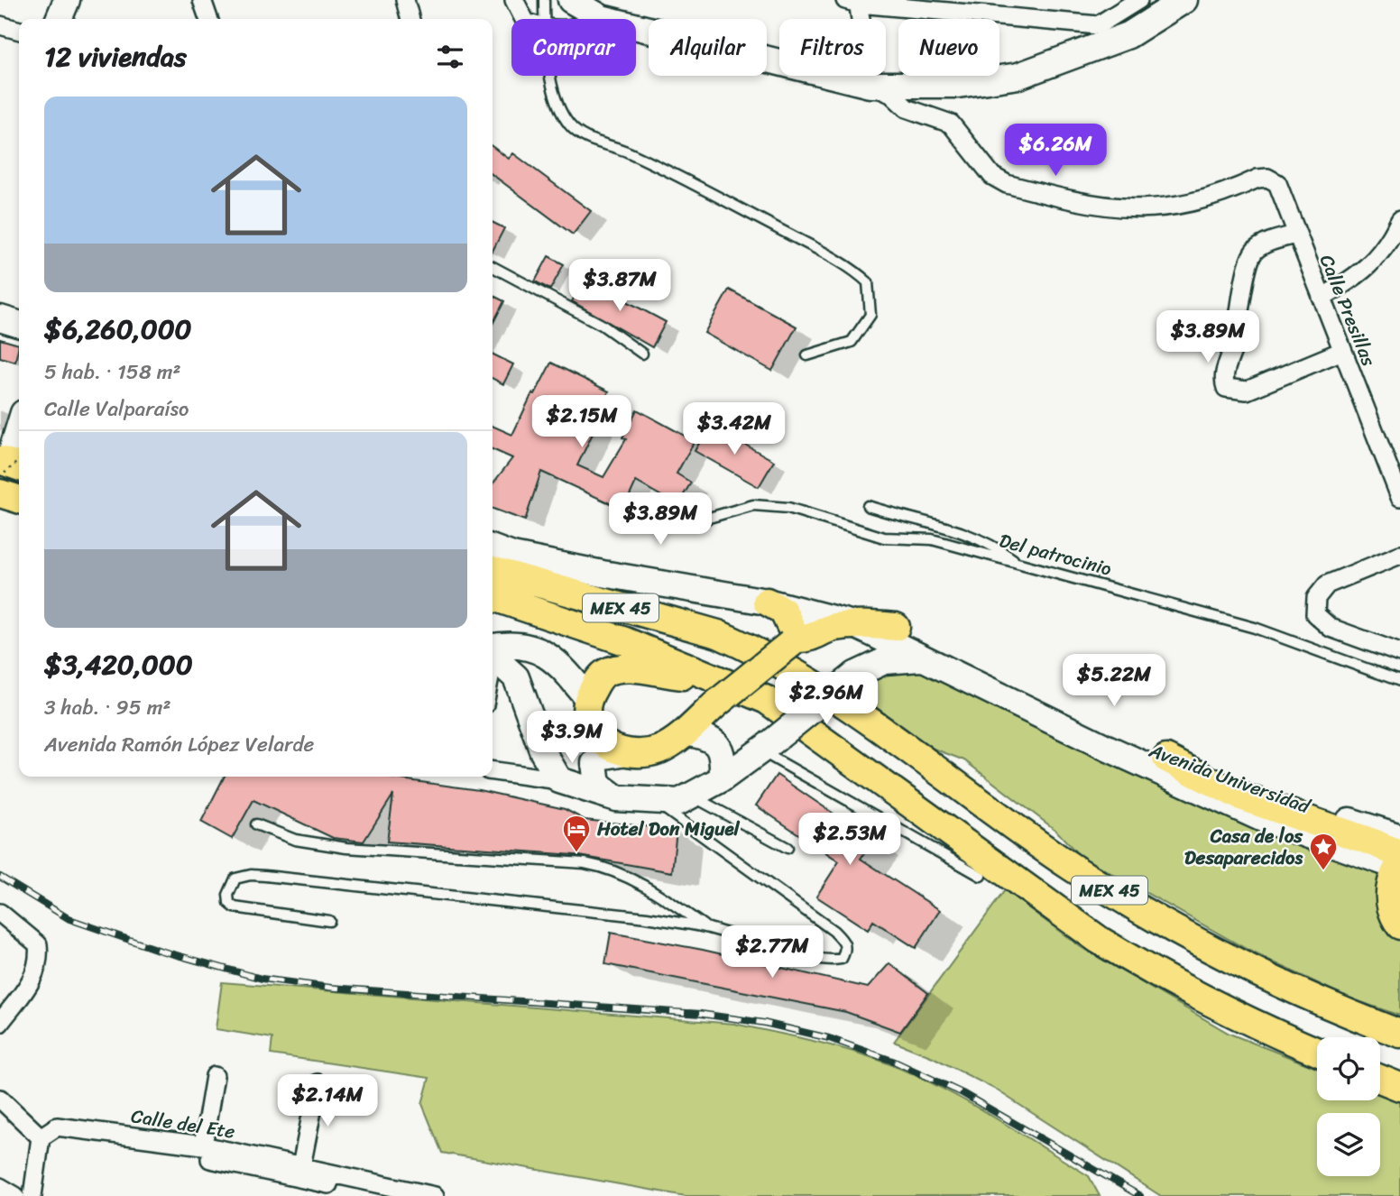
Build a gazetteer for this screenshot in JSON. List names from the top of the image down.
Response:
{
  "streets": {
    "main road": ["MEX 45"],
    "street": ["Calle Presillas", "Avenida Universidad", "Calle del Ete"],
    "lane": ["Del patrocinio"]
  },
  "places": {
    "hotel": ["Hotel Don Miguel"],
    "place": ["Casa de los Desaparecidos"]
  },
  "page": {
    "chip": [
      "Comprar",
      "Alquilar",
      "Filtros",
      "Nuevo"
    ],
    "heading": "12 viviendas",
    "list": [
      {
        "name": "$6,260,000",
        "note": "5 hab. · 158 m² · Calle Valparaíso"
      },
      {
        "name": "$3,420,000",
        "note": "3 hab. · 95 m² · Avenida Ramón López Velarde"
      }
    ],
    "price": [
      "$6.26M",
      "$3.87M",
      "$3.89M",
      "$2.15M",
      "$3.42M",
      "$3.89M",
      "$5.22M",
      "$2.96M",
      "$3.9M",
      "$2.53M",
      "$2.77M",
      "$2.14M"
    ]
  }
}
